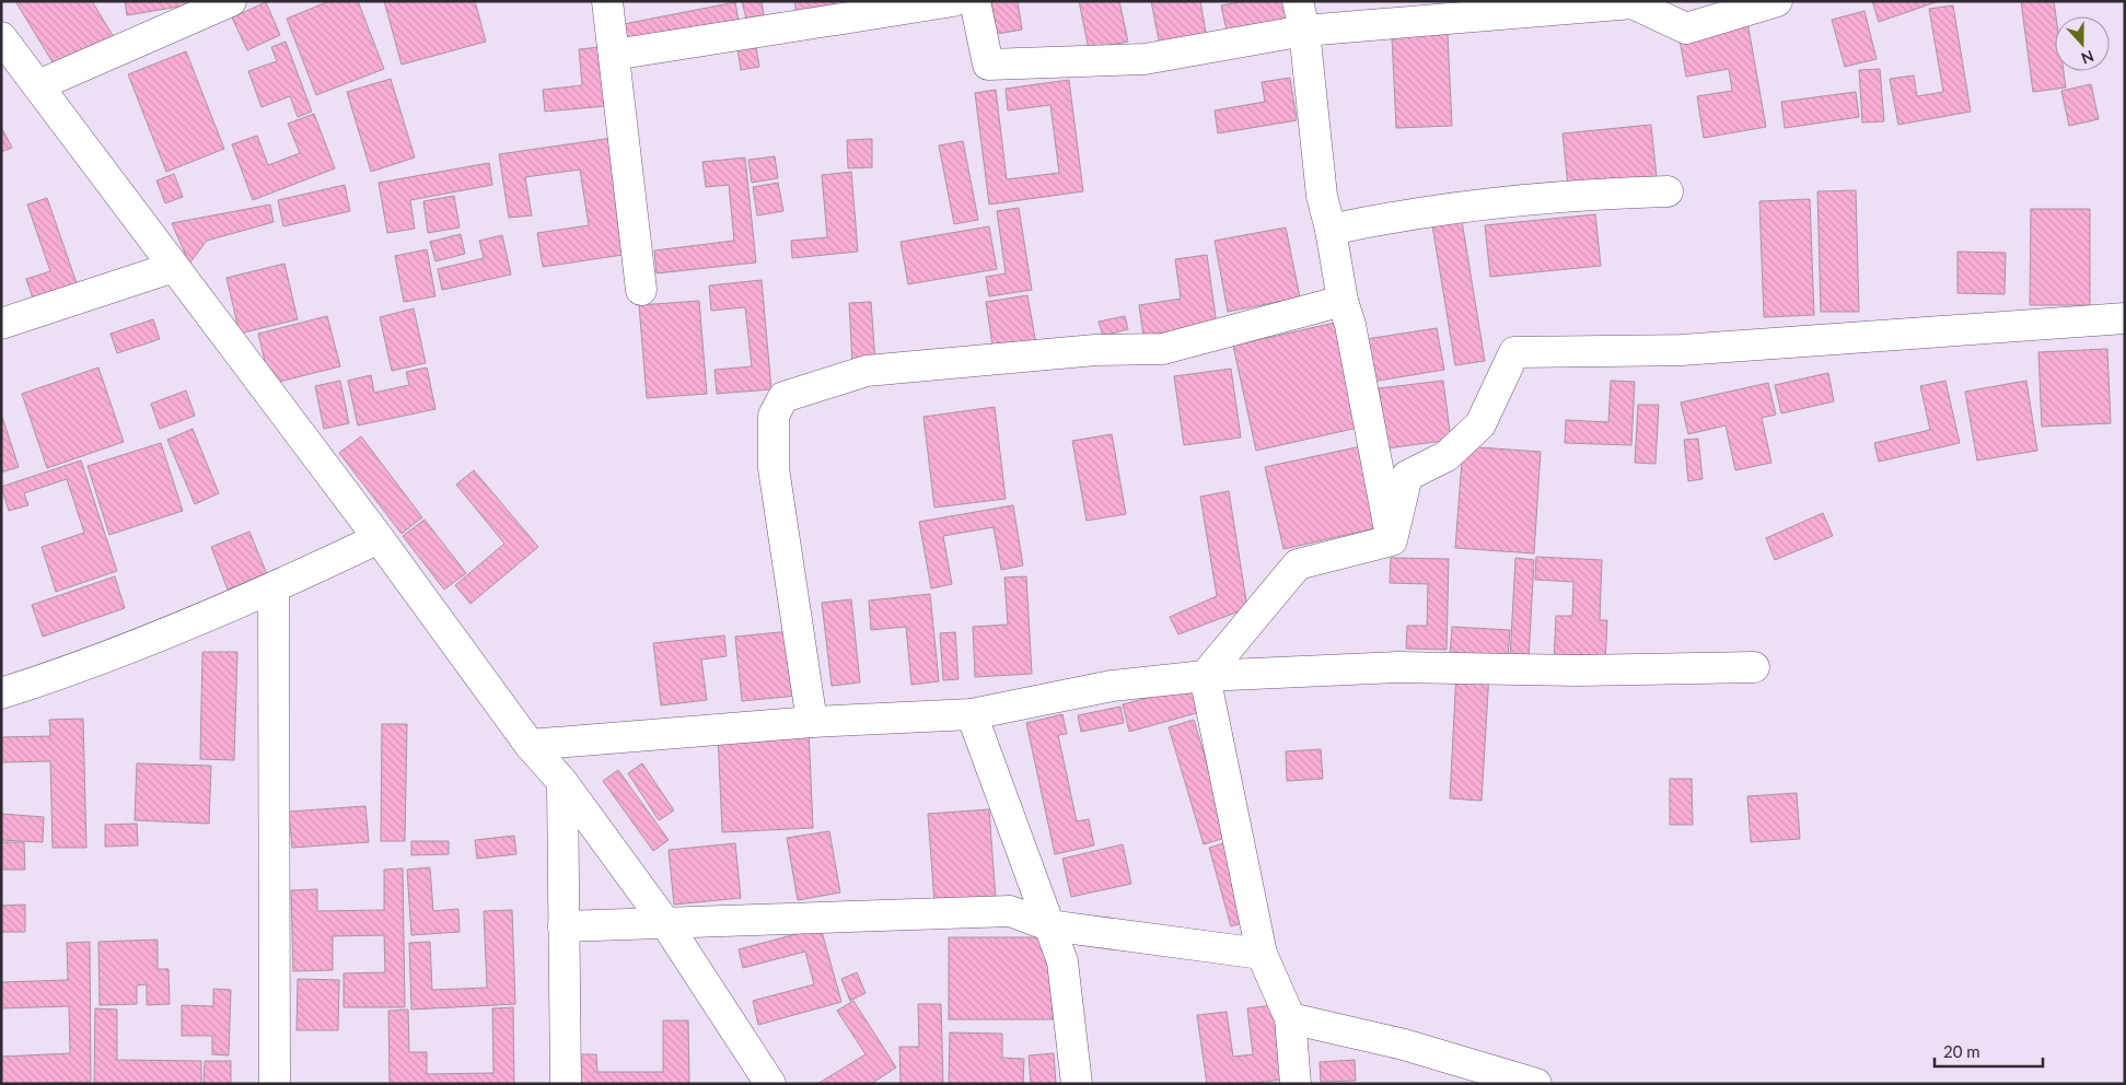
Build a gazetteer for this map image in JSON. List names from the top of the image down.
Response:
{
  "scale_bar": "20 m",
  "north": "bottom"
}
